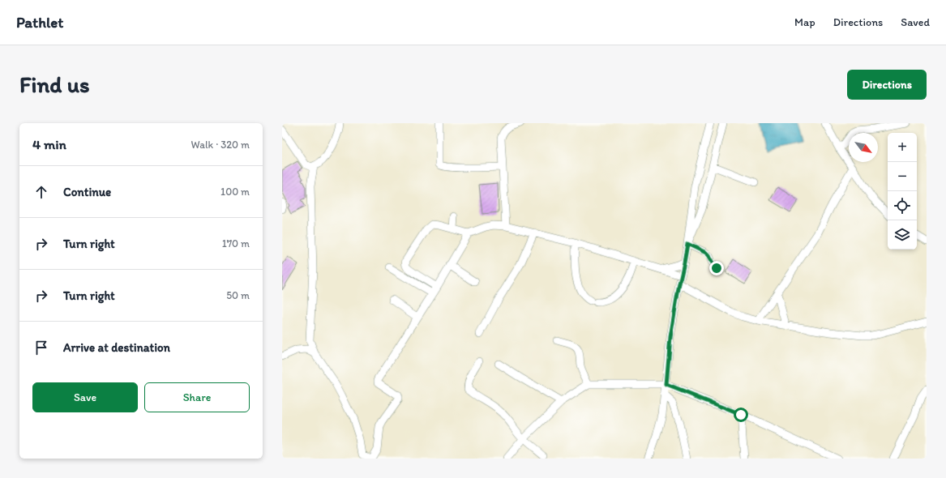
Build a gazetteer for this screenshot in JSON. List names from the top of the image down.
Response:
{
  "north": "bottom right",
  "page": {
    "header": "Pathlet",
    "nav": ["Map", "Directions", "Saved"],
    "buttons": [
      "Directions",
      ["Save", "Share"]
    ],
    "title": "Find us",
    "heading": ["4 min", "Walk · 320 m"],
    "map_buttons": ["+", "−"],
    "list": [
      ["Continue", "100 m"],
      ["Turn right", "170 m"],
      ["Turn right", "50 m"],
      "Arrive at destination"
    ]
  }
}
